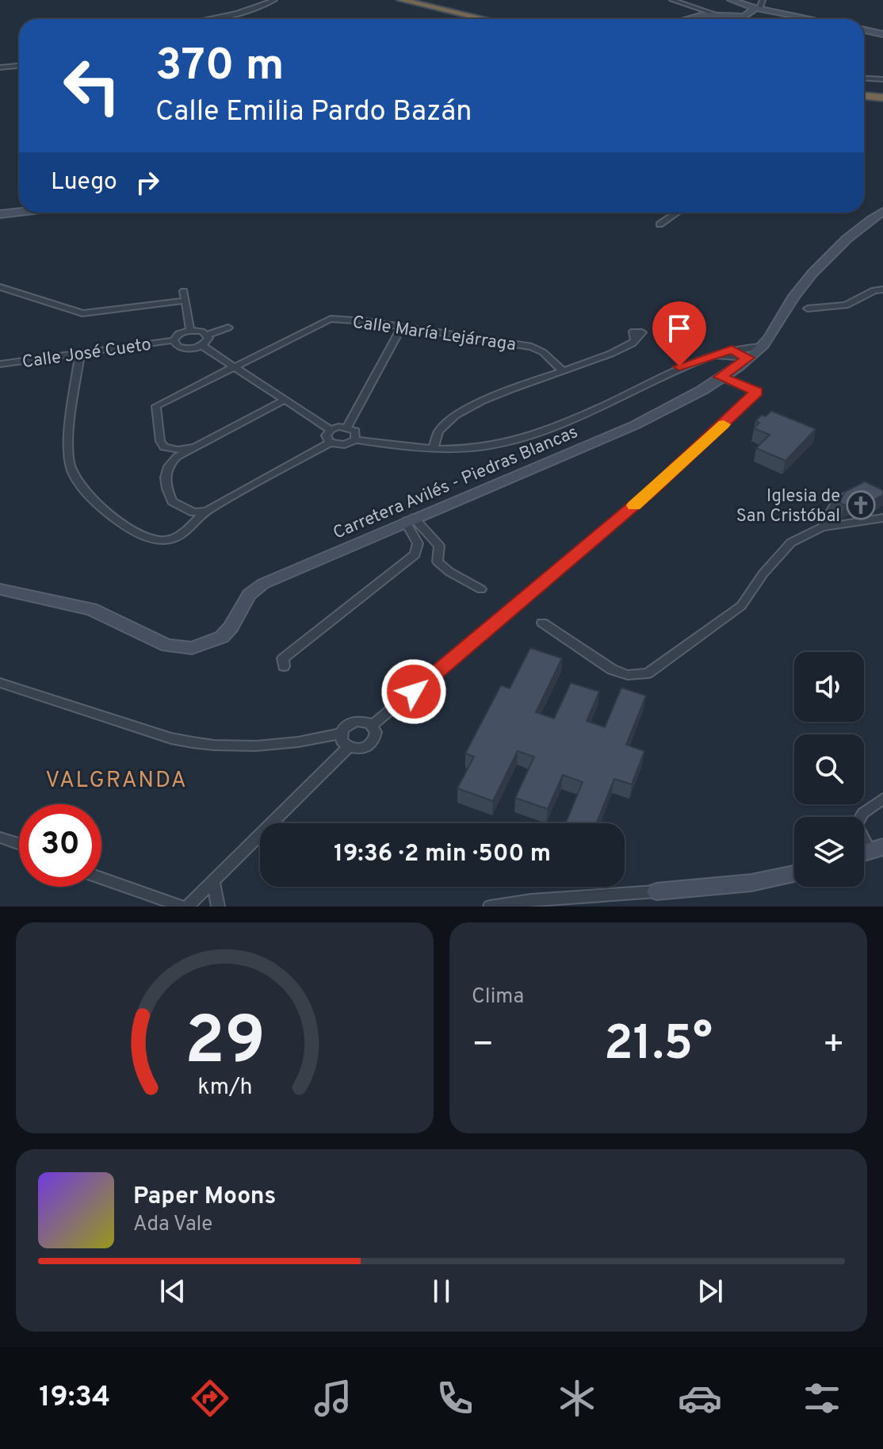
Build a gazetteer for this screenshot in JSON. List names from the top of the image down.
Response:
{
  "streets": {
    "street": ["Calle María Lejárraga", "Calle José Cueto", "Carretera Avilés - Piedras Blancas"]
  },
  "districts": ["VALGRANDA"],
  "places": {
    "church": ["Iglesia de San Cristóbal"]
  },
  "page": {
    "turn": ["370 m", "Calle Emilia Pardo Bazán"],
    "then": "Luego",
    "limit": "30",
    "trip": "19:36 · 2 min · 500 m",
    "tile": "Clima",
    "heat": ["−", "21.5°", "+"],
    "song": ["Paper Moons", "Ada Vale"],
    "tabs": "19:34",
    "gauge": ["29", "km/h"]
  }
}
